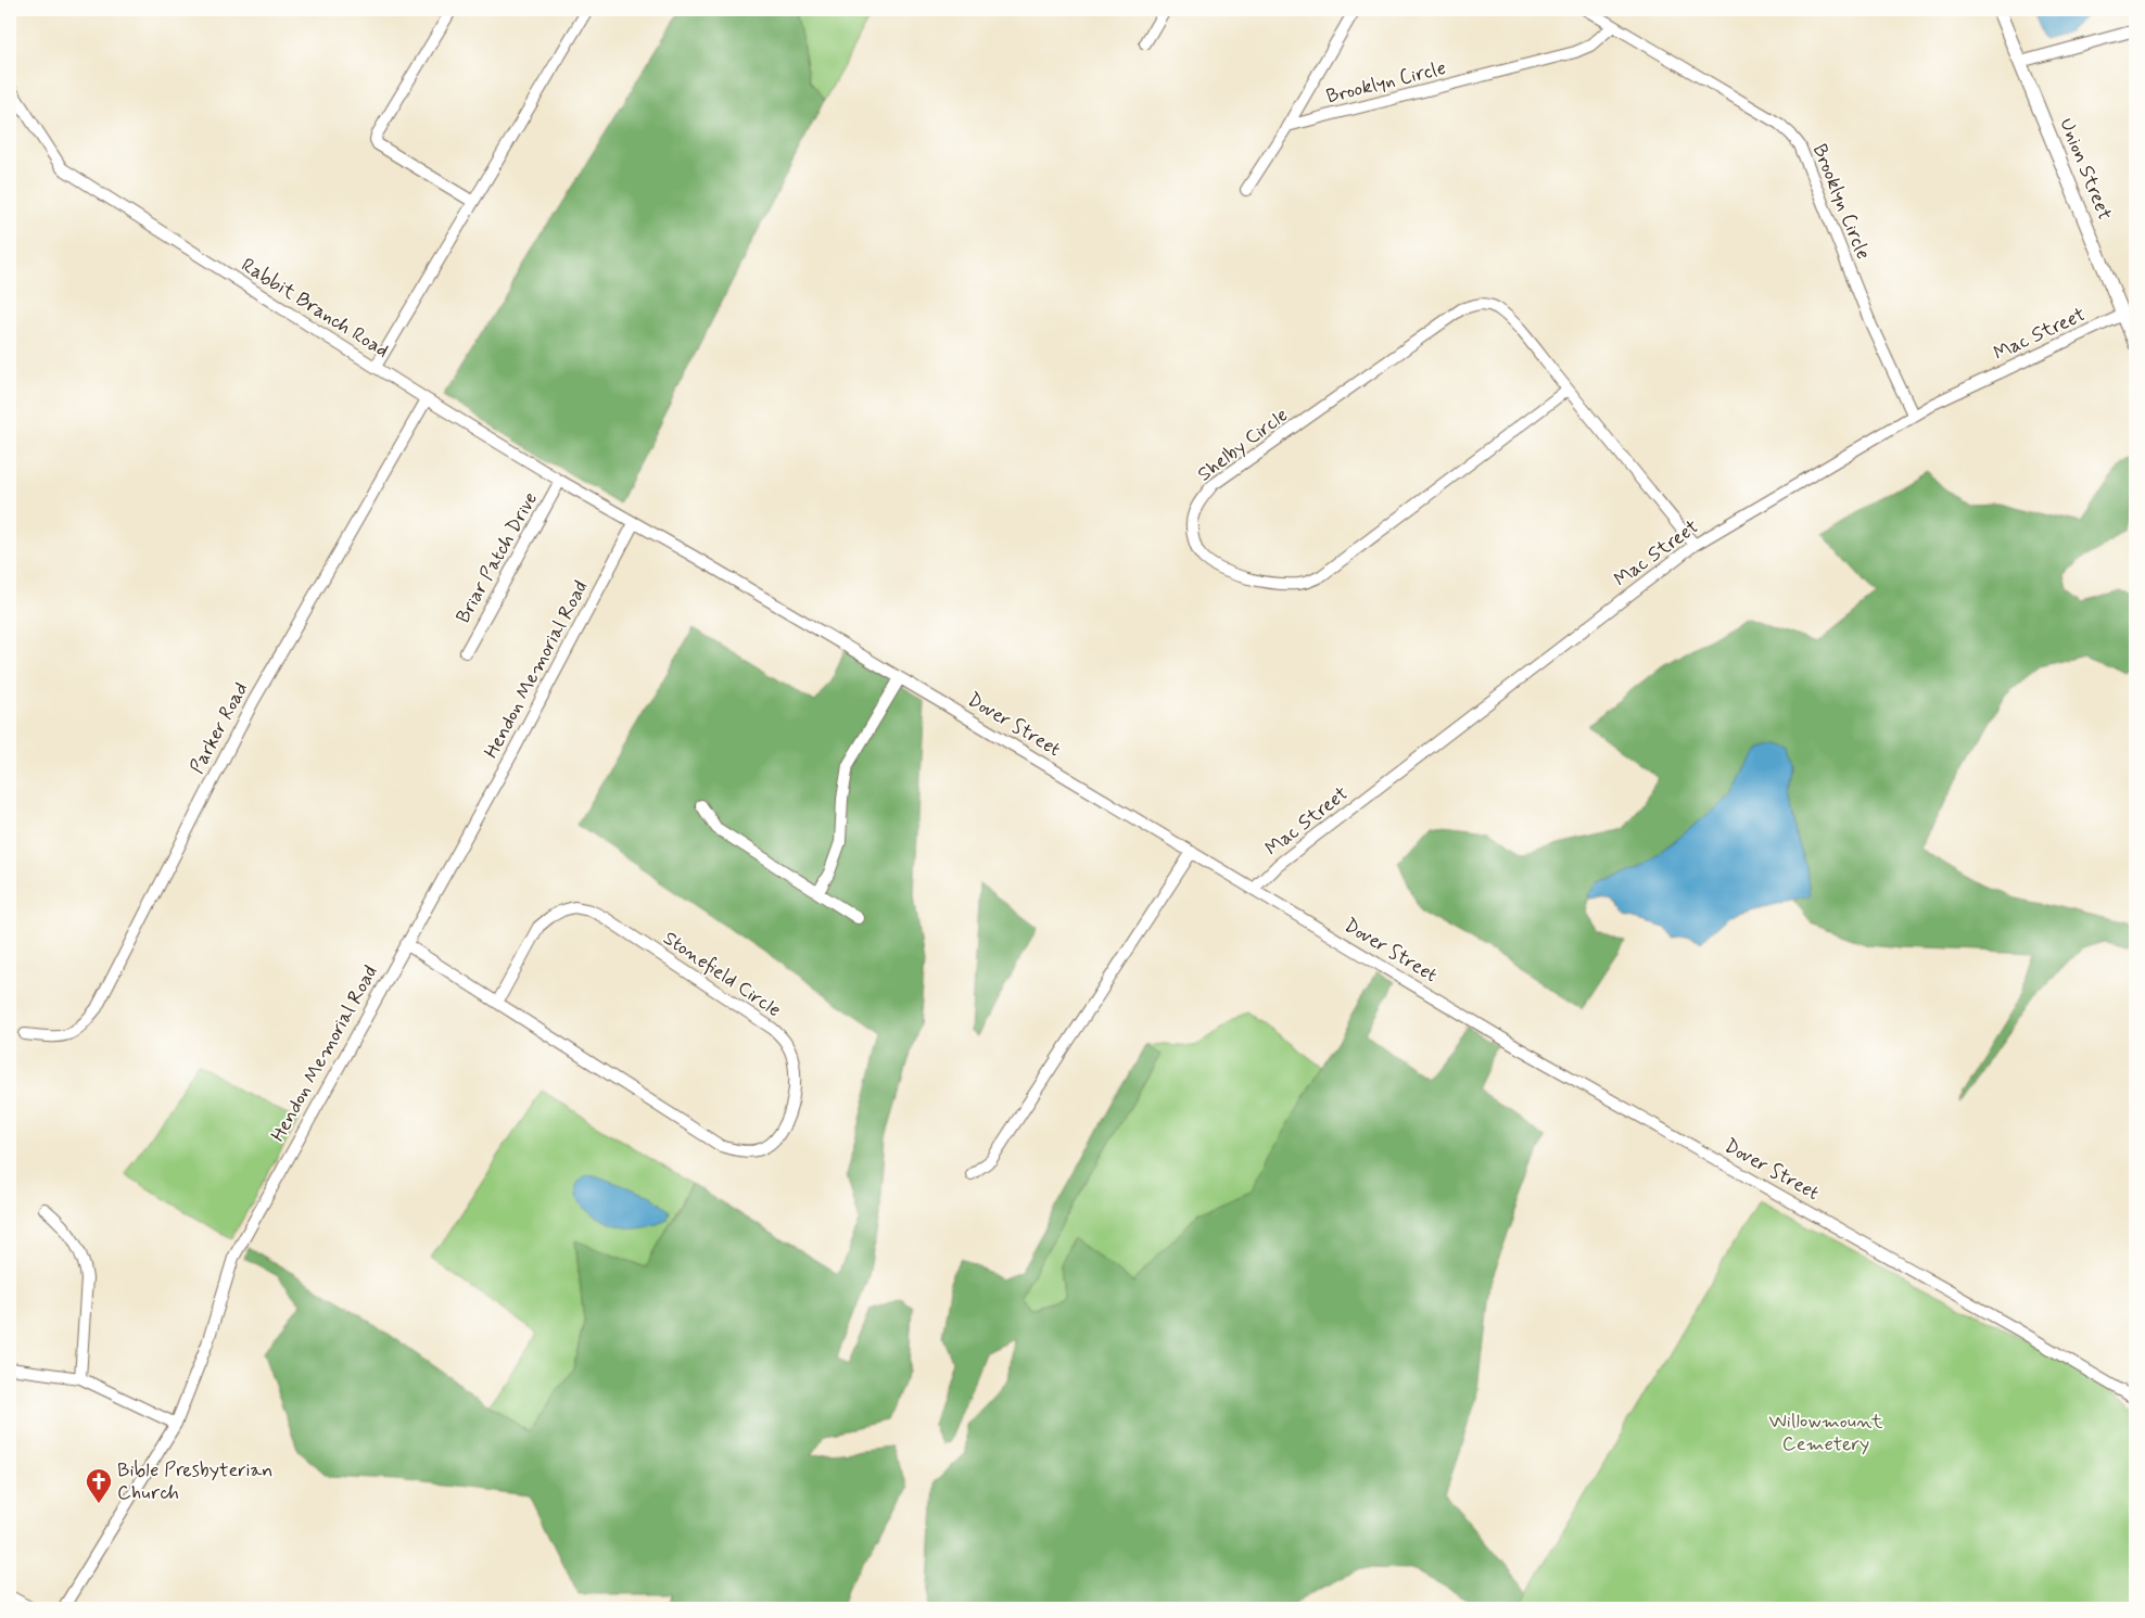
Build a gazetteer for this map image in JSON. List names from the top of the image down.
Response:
{
  "streets": {
    "main road": ["Union Street"],
    "street": [
      "Brooklyn Circle",
      "Rabbit Branch Road",
      "Mac Street",
      "Shelby Circle",
      "Briar Patch Drive",
      "Hendon Memorial Road",
      "Dover Street",
      "Parker Road",
      "Stonefield Circle"
    ]
  },
  "crossings": [
    ["Brooklyn Circle", "Mac Street"],
    ["Union Street", "Mac Street"],
    ["Rabbit Branch Road", "Briar Patch Drive"],
    ["Rabbit Branch Road", "Hendon Memorial Road"],
    ["Rabbit Branch Road", "Dover Street"],
    ["Rabbit Branch Road", "Parker Road"],
    ["Mac Street", "Shelby Circle"],
    ["Mac Street", "Dover Street"],
    ["Hendon Memorial Road", "Dover Street"],
    ["Hendon Memorial Road", "Stonefield Circle"]
  ],
  "parks": ["Willowmount Cemetery"],
  "places": {
    "church": ["Bible Presbyterian Church"]
  }
}
